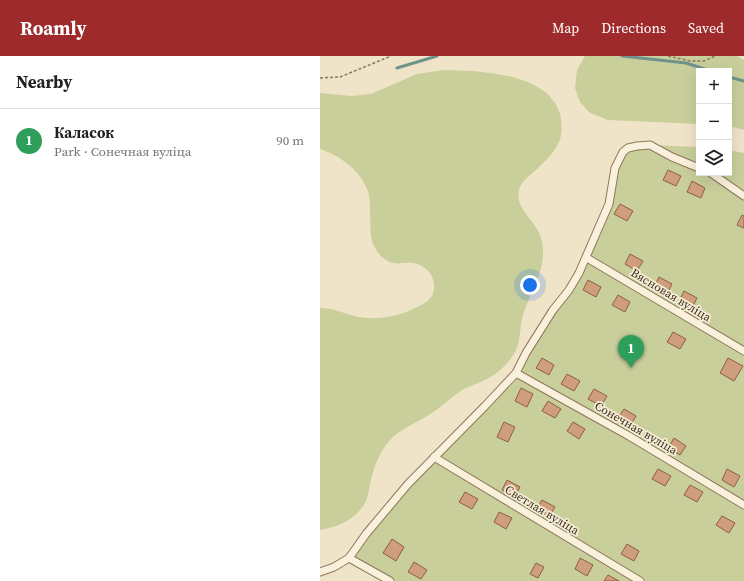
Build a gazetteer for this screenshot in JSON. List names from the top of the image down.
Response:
{
  "streets": {
    "street": ["Вясновая вуліца", "Сонечная вуліца", "Светлая вуліца"]
  },
  "page": {
    "header": "Roamly",
    "nav": ["Map", "Directions", "Saved"],
    "heading": "Nearby",
    "map_buttons": ["+", "−"],
    "list": [
      {
        "mark": "1",
        "name": "Каласок",
        "note": "Park · Сонечная вуліца",
        "value": "90 m"
      }
    ],
    "pins": "1"
  }
}
